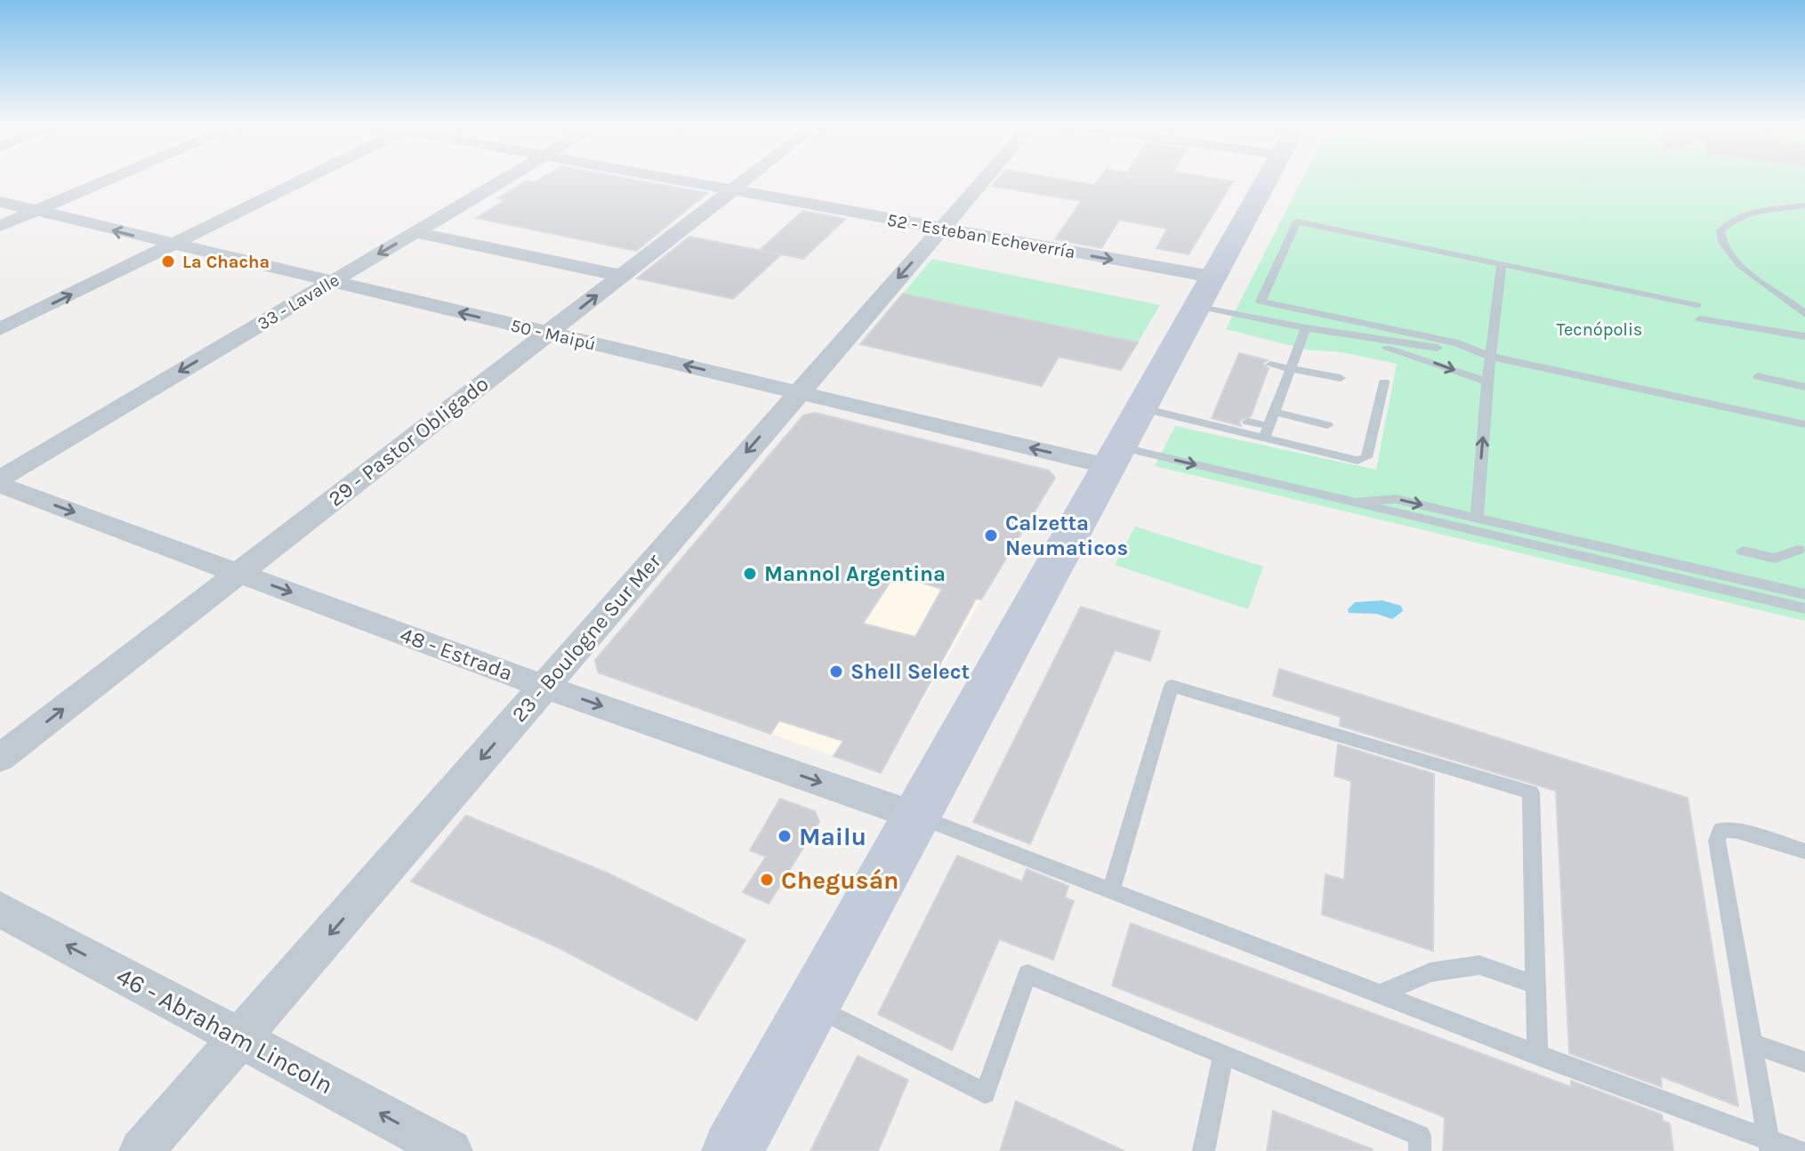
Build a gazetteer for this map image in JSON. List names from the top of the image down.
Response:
{
  "streets": {
    "street": [
      "52 - Esteban Echeverría",
      "33 - Lavalle",
      "50 - Maipú",
      "29 - Pastor Obligado",
      "23 - Boulogne Sur Mer",
      "48 - Estrada",
      "46 - Abraham Lincoln"
    ]
  },
  "crossings": [
    ["52 - Esteban Echeverría", "29 - Pastor Obligado"],
    ["52 - Esteban Echeverría", "23 - Boulogne Sur Mer"],
    ["33 - Lavalle", "50 - Maipú"],
    ["50 - Maipú", "29 - Pastor Obligado"],
    ["50 - Maipú", "23 - Boulogne Sur Mer"],
    ["29 - Pastor Obligado", "48 - Estrada"],
    ["23 - Boulogne Sur Mer", "48 - Estrada"],
    ["23 - Boulogne Sur Mer", "46 - Abraham Lincoln"]
  ],
  "one_way": [
    "52 - Esteban Echeverría",
    "50 - Maipú",
    "29 - Pastor Obligado",
    "23 - Boulogne Sur Mer",
    "48 - Estrada",
    "46 - Abraham Lincoln"
  ],
  "parks": ["Tecnópolis"],
  "places": [
    "La Chacha",
    "Calzetta Neumaticos",
    "Mannol Argentina",
    "Shell Select",
    "Mailu",
    "Chegusán"
  ]
}
